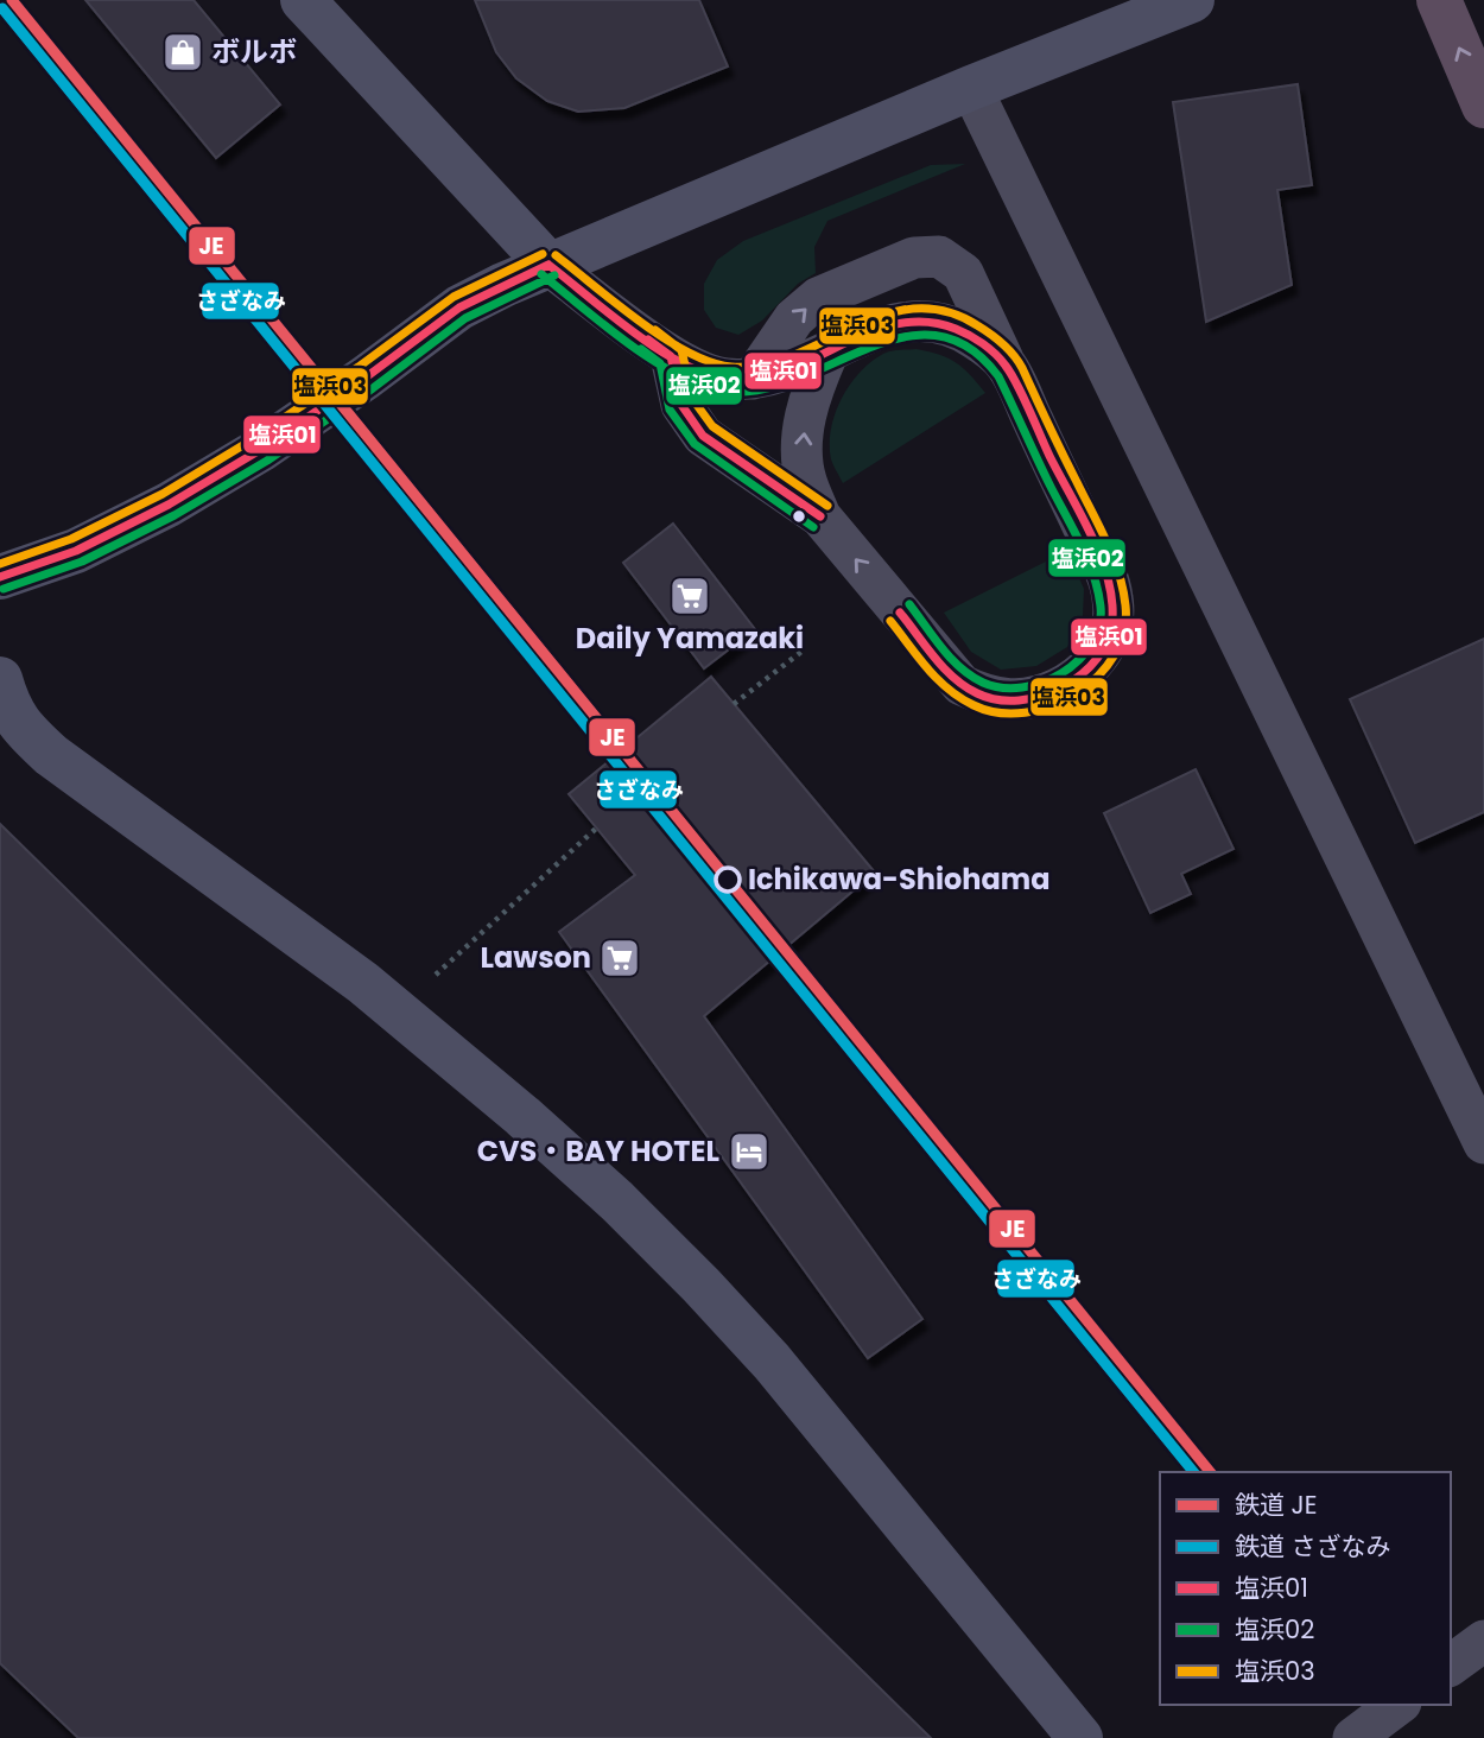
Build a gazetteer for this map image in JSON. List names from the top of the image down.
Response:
{
  "places": {
    "shop": ["ボルボ"],
    "supermarket": ["Daily Yamazaki", "Lawson"],
    "other": ["Ichikawa-Shiohama"],
    "hotel": ["CVS・BAY HOTEL"]
  },
  "lines": [
    "rail line JE",
    "rail line さざなみ",
    "transit line 塩浜03",
    "transit line 塩浜01",
    "transit line 塩浜02"
  ],
  "legend": [
    "鉄道 JE",
    "鉄道 さざなみ",
    "塩浜01",
    "塩浜02",
    "塩浜03"
  ]
}
